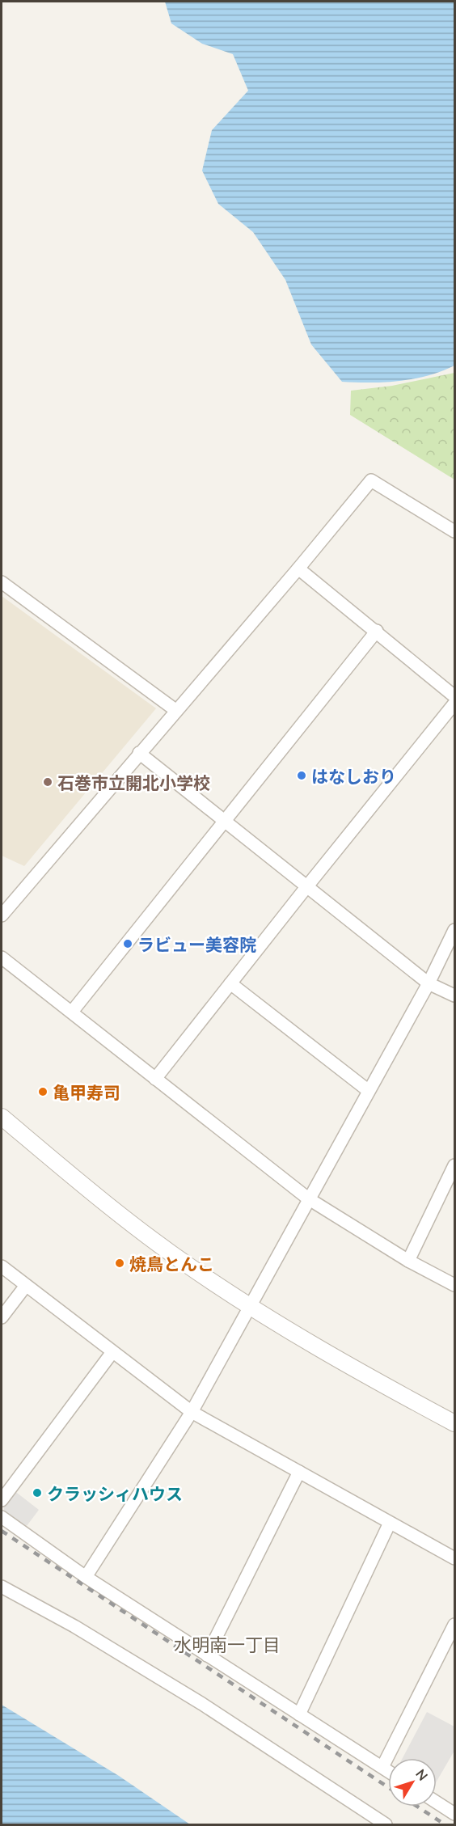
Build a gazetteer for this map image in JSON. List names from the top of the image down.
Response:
{
  "districts": ["水明南一丁目"],
  "places": [
    "はなしおり",
    "石巻市立開北小学校",
    "ラビュー美容院",
    "亀甲寿司",
    "焼鳥とんこ",
    "クラッシィハウス"
  ],
  "north": "top right"
}
